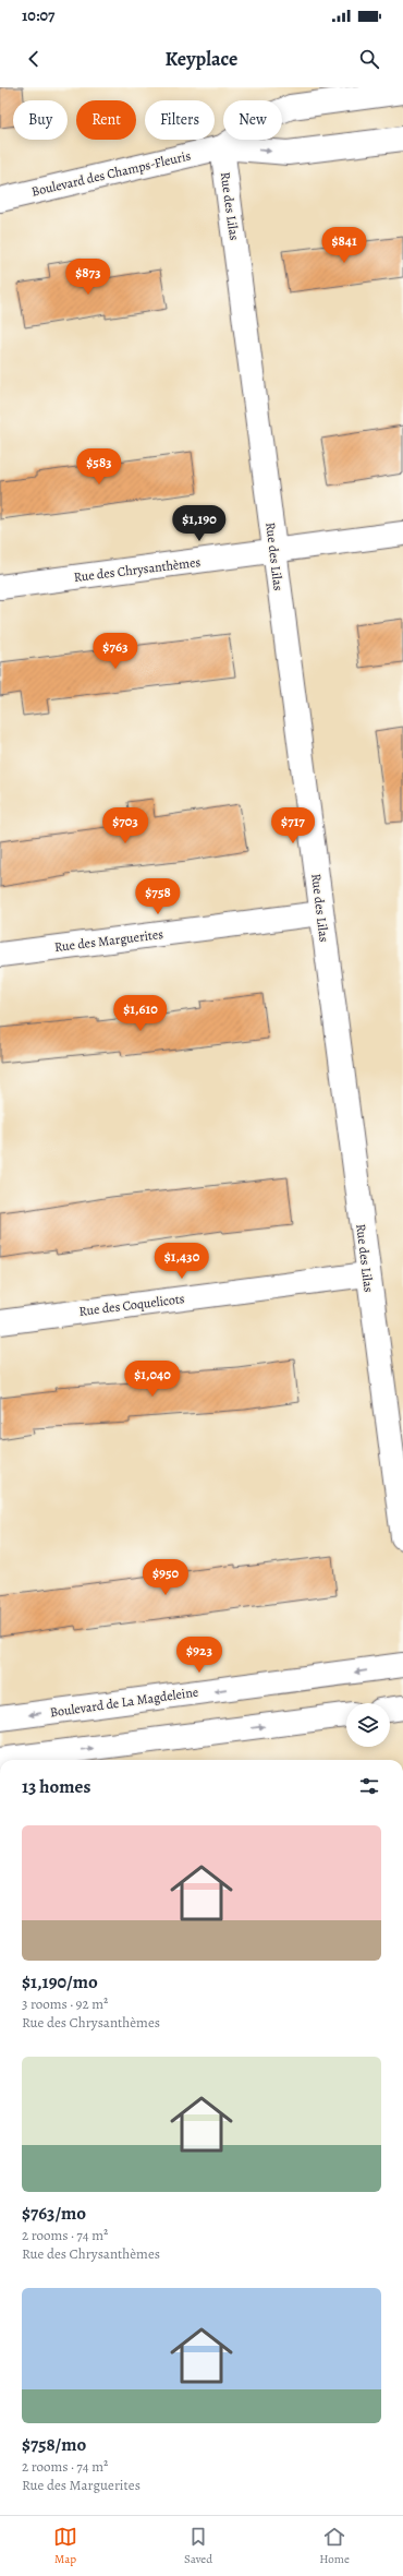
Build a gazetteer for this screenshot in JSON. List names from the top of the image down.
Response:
{
  "streets": {
    "street": [
      "Boulevard des Champs-Fleuris",
      "Rue des Lilas",
      "Rue des Chrysanthèmes",
      "Rue des Marguerites",
      "Rue des Coquelicots",
      "Boulevard de La Magdeleine"
    ]
  },
  "crossings": [
    ["Boulevard des Champs-Fleuris", "Rue des Lilas"],
    ["Rue des Lilas", "Rue des Chrysanthèmes"],
    ["Rue des Lilas", "Rue des Marguerites"],
    ["Rue des Lilas", "Rue des Coquelicots"]
  ],
  "page": {
    "status": "10:07",
    "header": "Keyplace",
    "chip": [
      "Buy",
      "Rent",
      "Filters",
      "New"
    ],
    "price": [
      "$841",
      "$873",
      "$583",
      "$1,190",
      "$763",
      "$703",
      "$717",
      "$758",
      "$1,610",
      "$1,430",
      "$1,040",
      "$950",
      "$923"
    ],
    "heading": "13 homes",
    "list": [
      {
        "name": "$1,190/mo",
        "note": "3 rooms · 92 m² · Rue des Chrysanthèmes"
      },
      {
        "name": "$763/mo",
        "note": "2 rooms · 74 m² · Rue des Chrysanthèmes"
      },
      {
        "name": "$758/mo",
        "note": "2 rooms · 74 m² · Rue des Marguerites"
      }
    ],
    "tabs": ["Map", "Saved", "Home"]
  }
}
